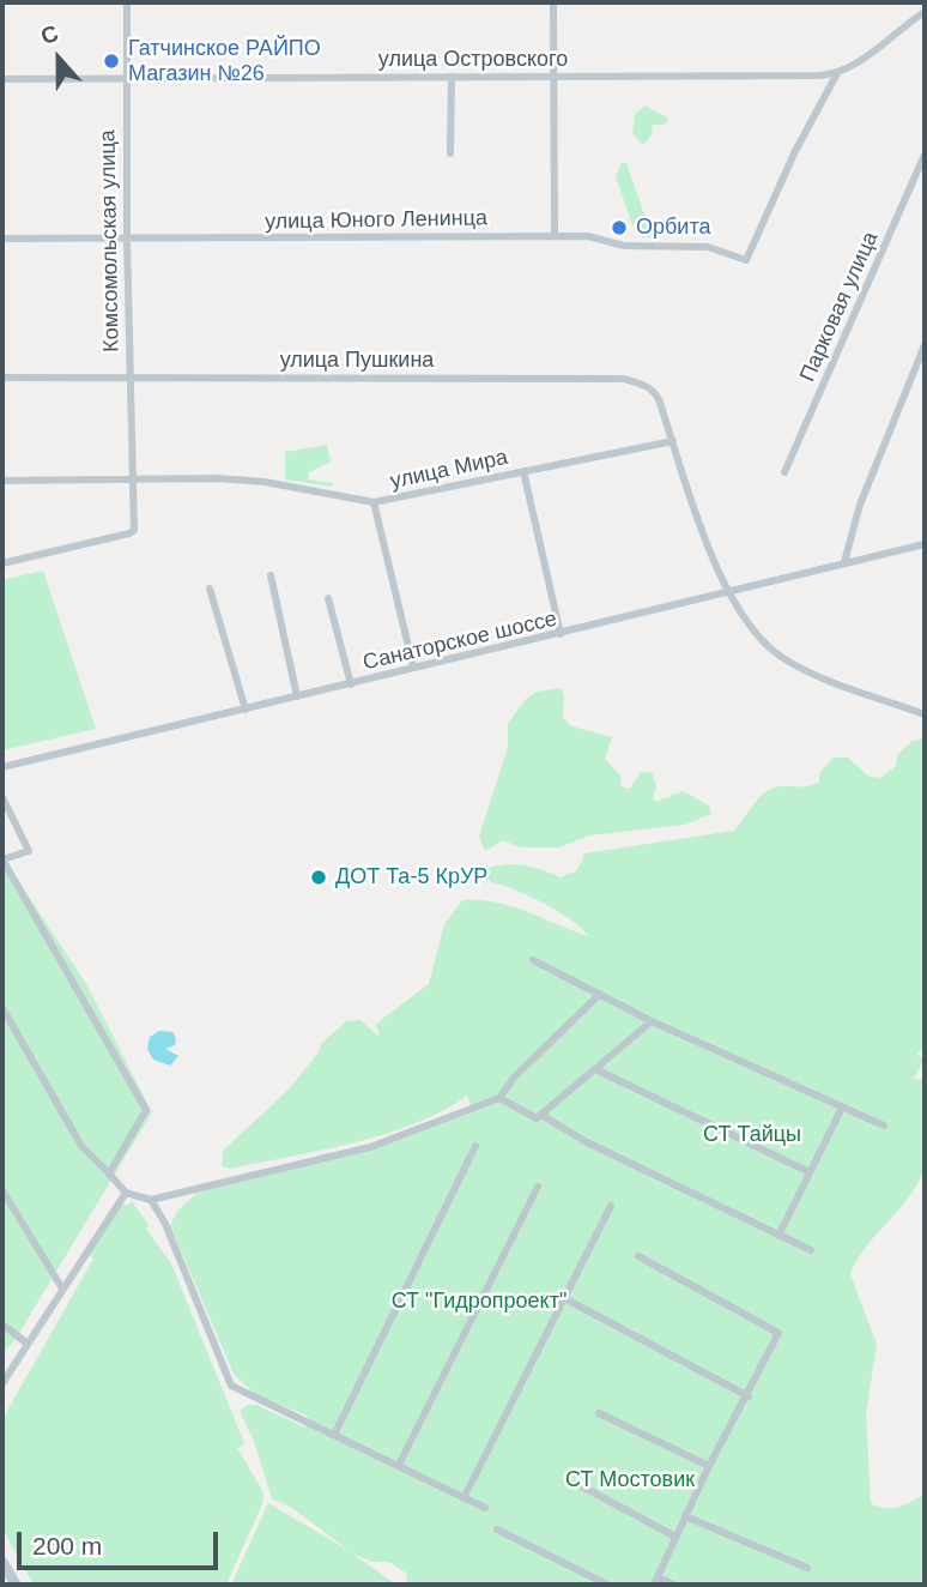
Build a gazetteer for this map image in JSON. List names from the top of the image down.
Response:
{
  "streets": {
    "street": [
      "улица Островского",
      "улица Юного Ленинца",
      "Комсомольская улица",
      "Парковая улица",
      "улица Пушкина",
      "улица Мира",
      "Санаторское шоссе"
    ]
  },
  "crossings": [
    ["улица Островского", "улица Юного Ленинца"],
    ["улица Островского", "Комсомольская улица"],
    ["улица Юного Ленинца", "Комсомольская улица"],
    ["Комсомольская улица", "улица Пушкина"],
    ["Комсомольская улица", "улица Мира"],
    ["улица Пушкина", "улица Мира"],
    ["улица Пушкина", "Санаторское шоссе"]
  ],
  "parks": ["СТ Тайцы", "СТ \"Гидропроект\"", "СТ Мостовик"],
  "places": ["Гатчинское РАЙПО Магазин №26", "Орбита", "ДОТ Та-5 КрУР"],
  "scale_bar": "200 m",
  "north": "top"
}
